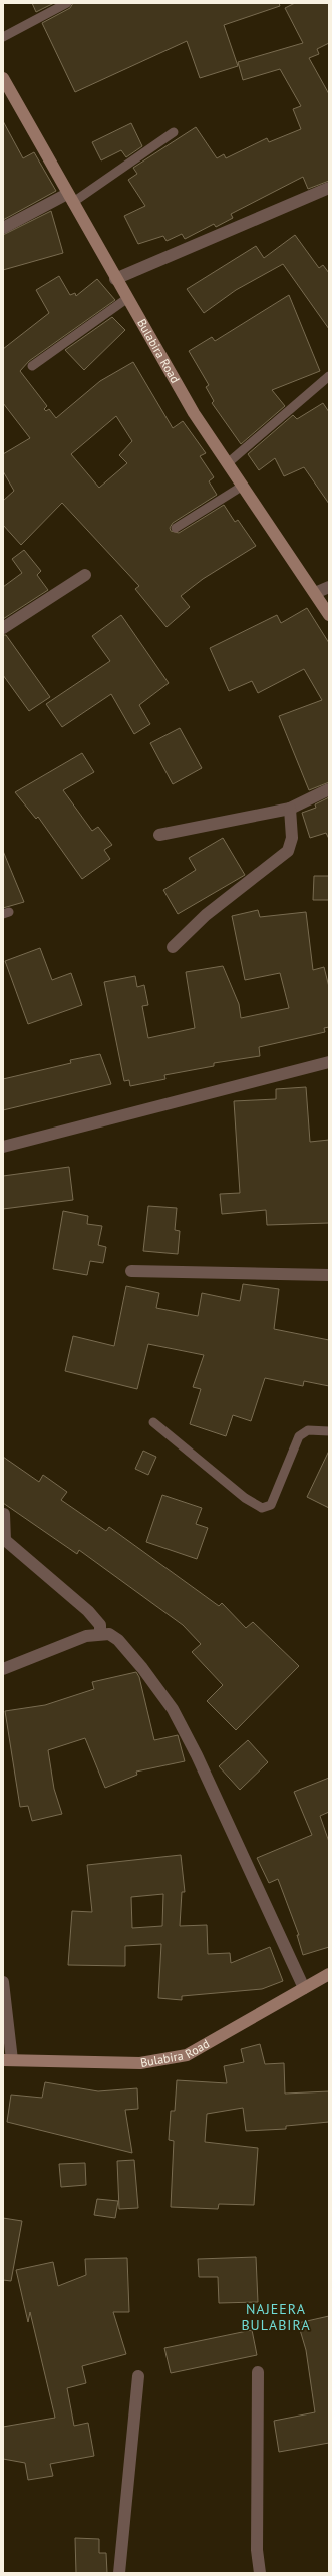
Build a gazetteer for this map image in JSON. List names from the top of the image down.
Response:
{
  "streets": {
    "street": ["Bulabira Road"]
  },
  "districts": ["NAJEERA BULABIRA"]
}
